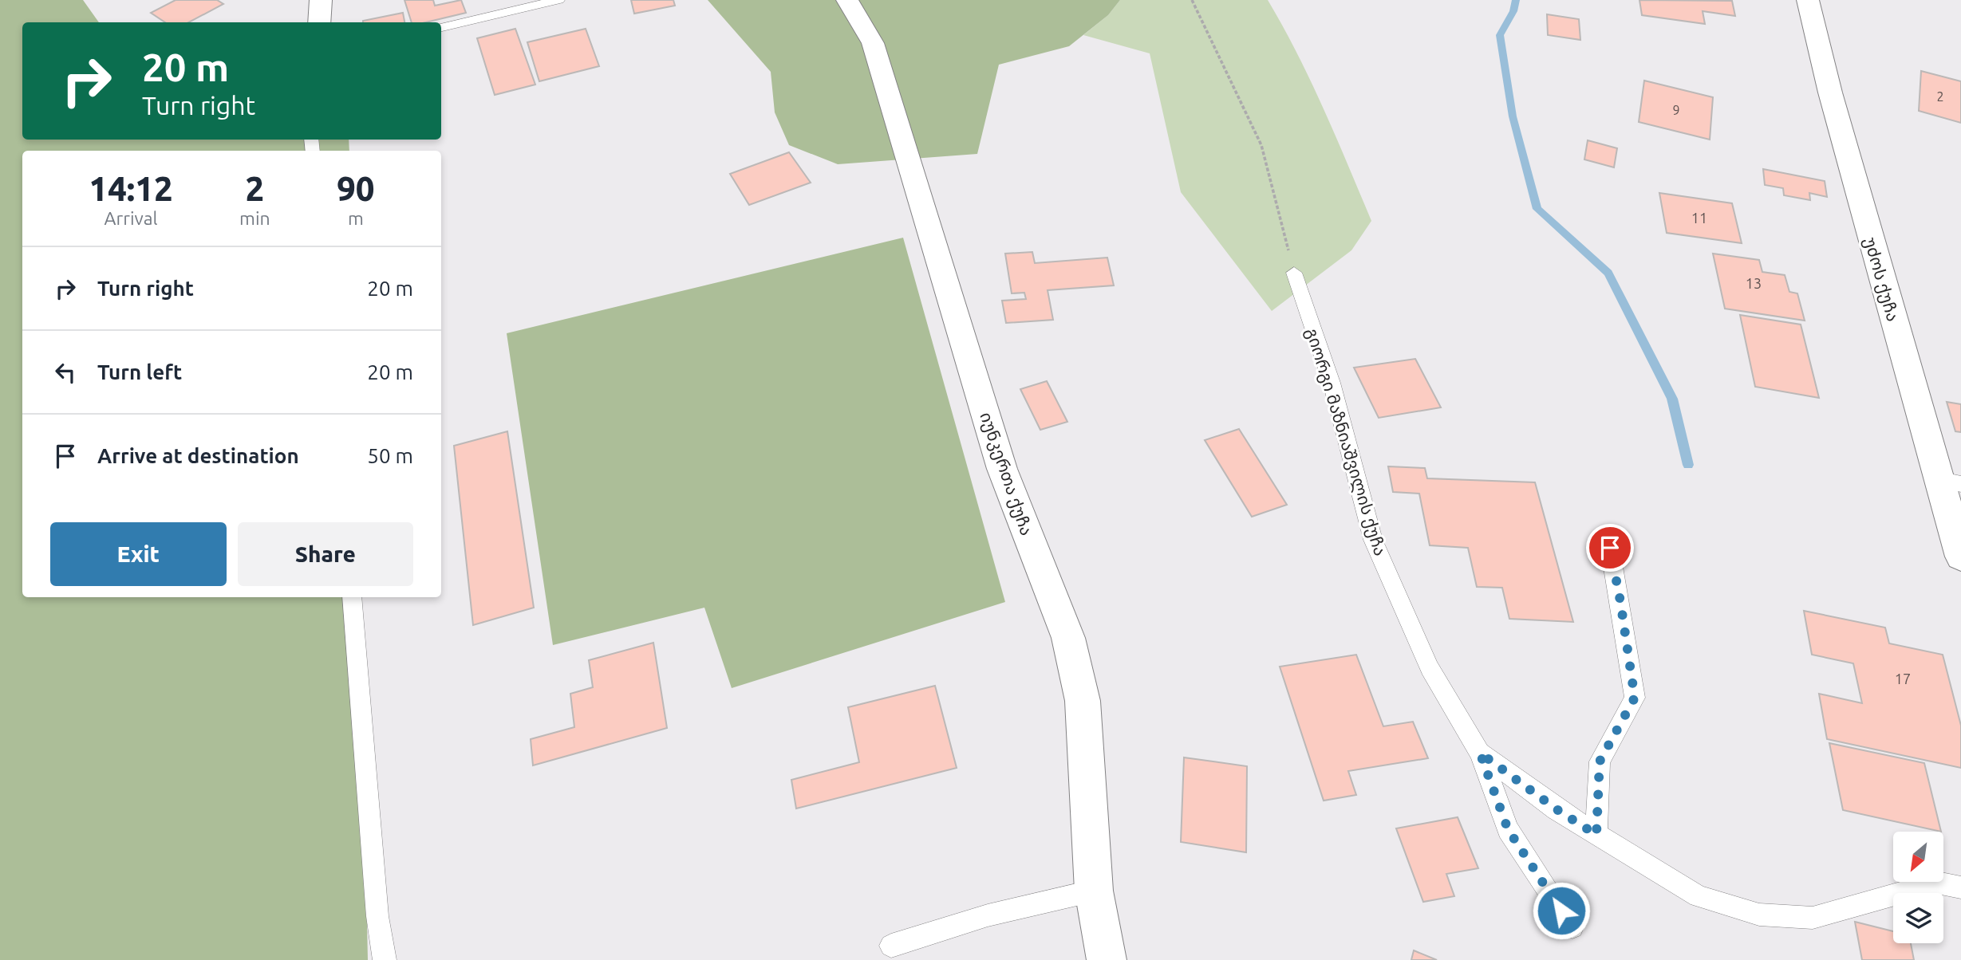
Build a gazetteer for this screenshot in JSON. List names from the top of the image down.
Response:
{
  "streets": {
    "main road": ["უძოს ქუჩა", "იუნკერთა ქუჩა"],
    "lane": ["გიორგი მაზნიაშვილის ქუჩა"]
  },
  "house_numbers": [
    "2",
    "9",
    "11",
    "13",
    "17"
  ],
  "north": "bottom left",
  "page": {
    "turn": ["20 m", "Turn right"],
    "eta": [
      "14:12",
      "Arrival",
      "2",
      "min",
      "90",
      "m"
    ],
    "list": [
      {
        "name": "Turn right",
        "value": "20 m"
      },
      {
        "name": "Turn left",
        "value": "20 m"
      },
      {
        "name": "Arrive at destination",
        "value": "50 m"
      }
    ],
    "buttons": ["Exit", "Share"]
  }
}
